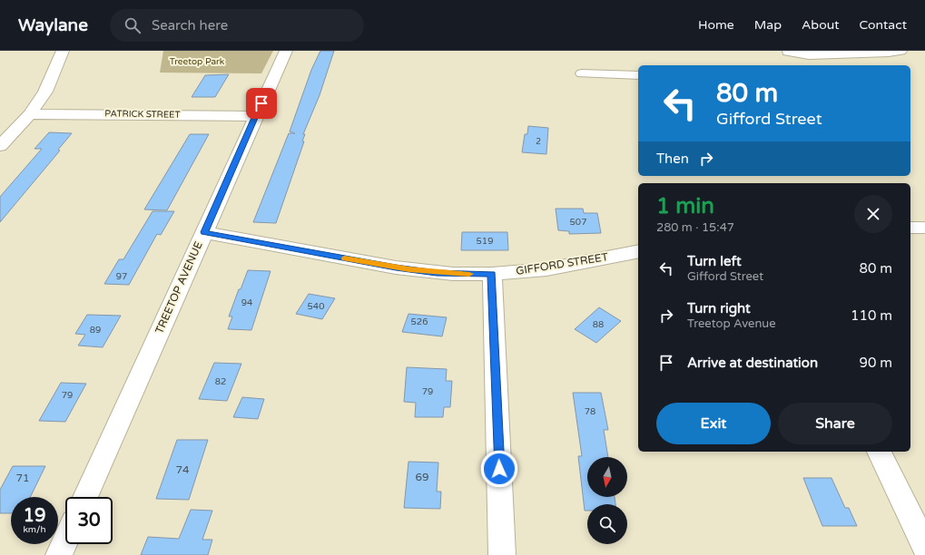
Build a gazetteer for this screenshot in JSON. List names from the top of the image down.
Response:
{
  "streets": {
    "street": ["PATRICK STREET", "GIFFORD STREET", "TREETOP AVENUE"]
  },
  "crossings": [
    ["PATRICK STREET", "TREETOP AVENUE"],
    ["GIFFORD STREET", "TREETOP AVENUE"]
  ],
  "parks": ["Treetop Park"],
  "house_numbers": [
    "2",
    "507",
    "519",
    "97",
    "94",
    "540",
    "526",
    "88",
    "89",
    "82",
    "79",
    "79",
    "78",
    "74",
    "69",
    "71"
  ],
  "north": "bottom",
  "page": {
    "header": "Waylane",
    "search": "Search here",
    "nav": [
      "Home",
      "Map",
      "About",
      "Contact"
    ],
    "turn": ["80 m", "Gifford Street"],
    "then": "Then",
    "heading": ["1 min", "280 m · 15:47"],
    "list": [
      {
        "name": "Turn left",
        "note": "Gifford Street",
        "value": "80 m"
      },
      {
        "name": "Turn right",
        "note": "Treetop Avenue",
        "value": "110 m"
      },
      {
        "name": "Arrive at destination",
        "value": "90 m"
      }
    ],
    "buttons": ["Exit", "Share"],
    "speed": "19 km/h",
    "limit": "30"
  }
}
